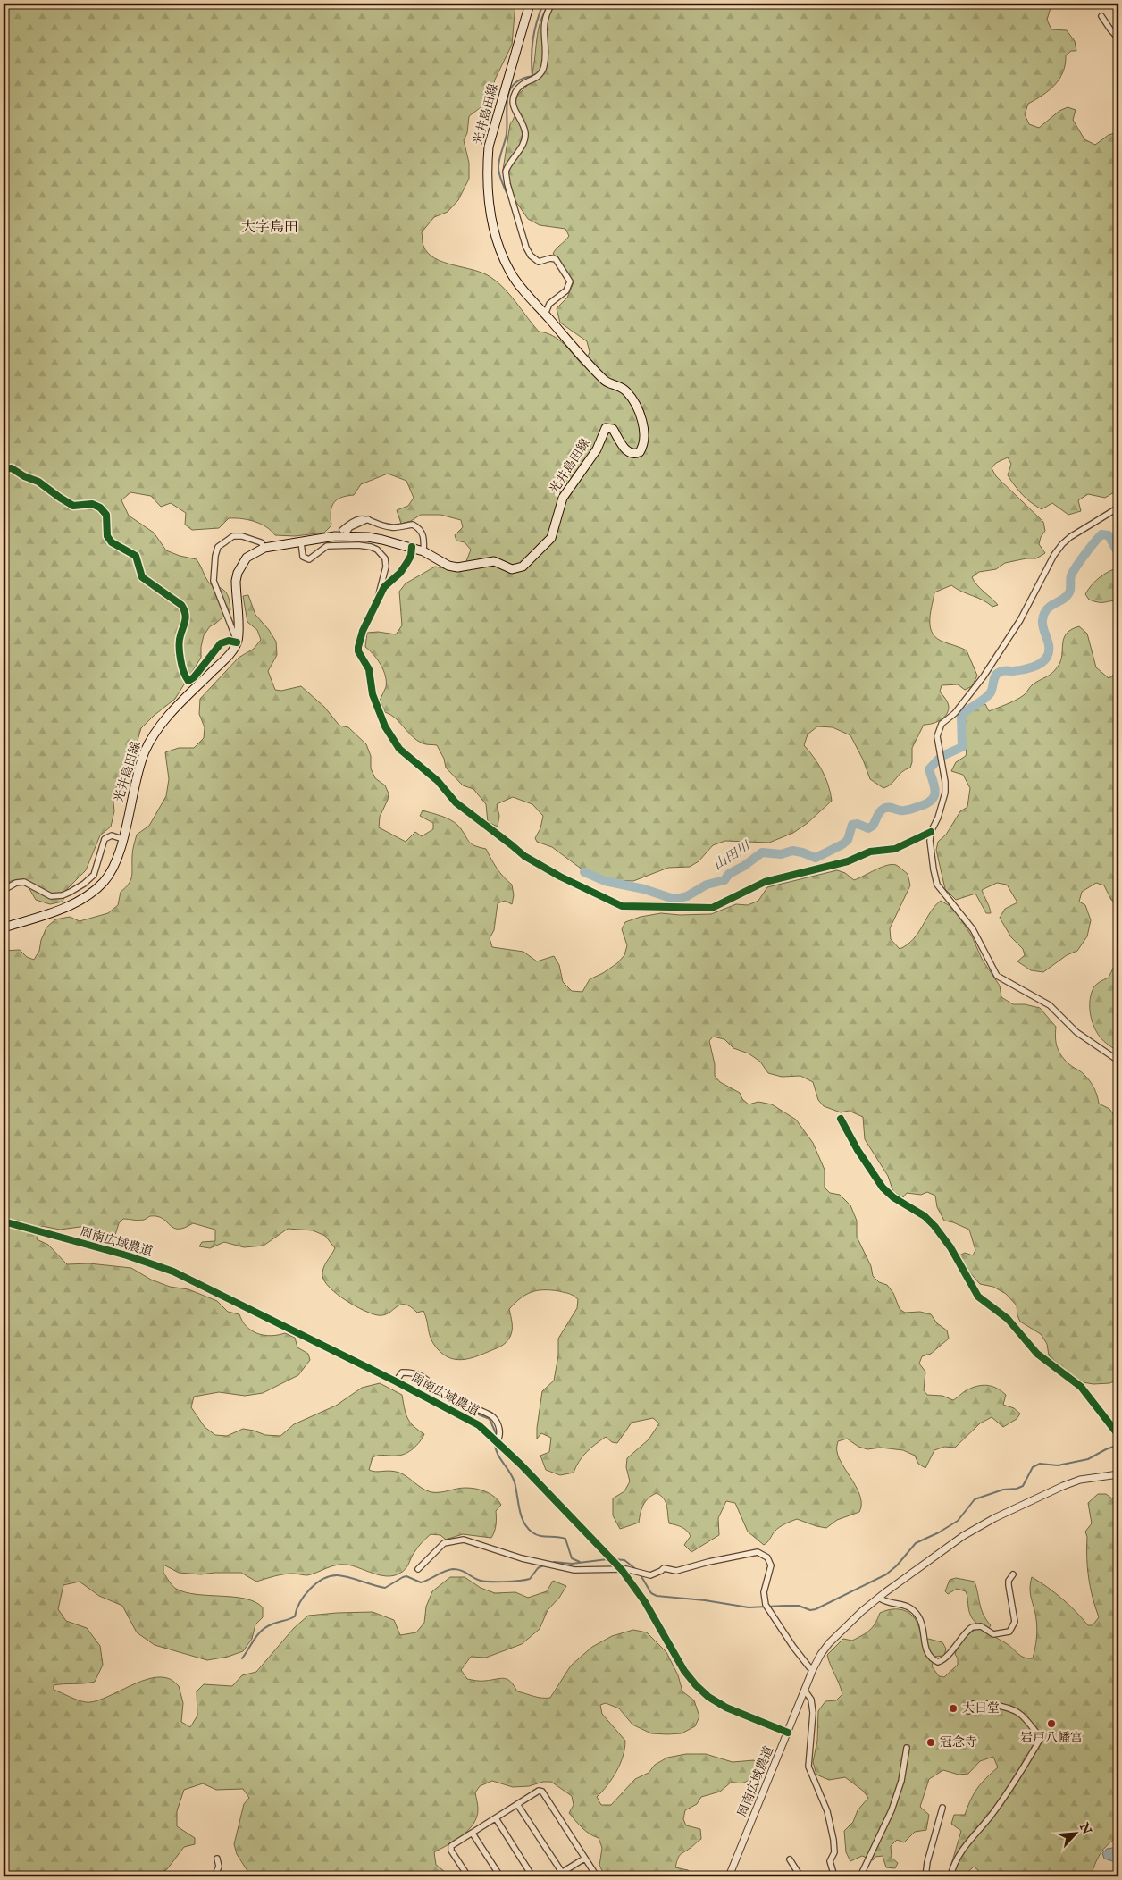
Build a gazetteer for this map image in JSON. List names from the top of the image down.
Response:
{
  "streets": {
    "main road": ["光井島田線"],
    "street": ["周南広域農道"]
  },
  "districts": ["大字島田"],
  "water": ["山田川"],
  "places": ["大日堂", "岩戸八幡宮", "冠念寺"],
  "north": "top right"
}
